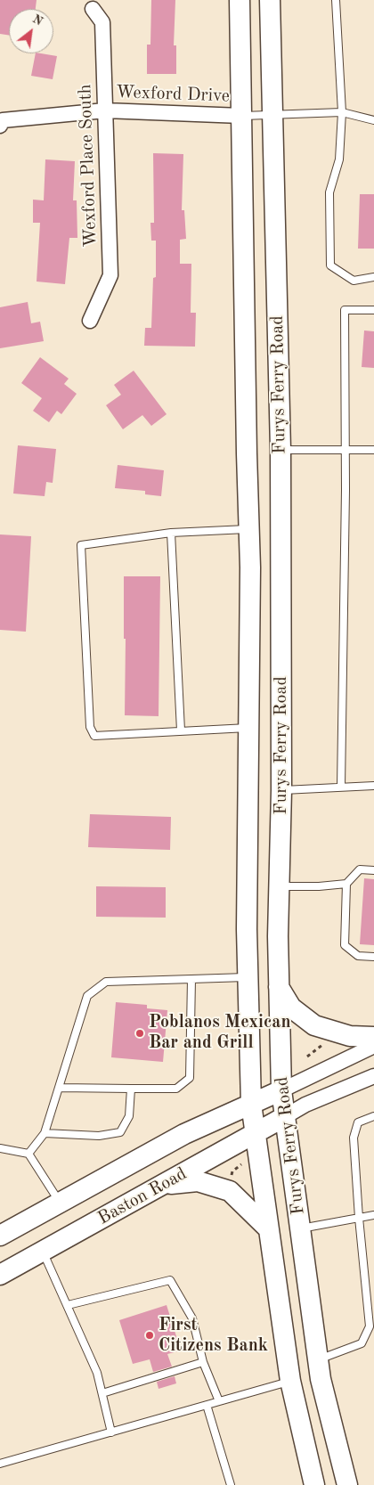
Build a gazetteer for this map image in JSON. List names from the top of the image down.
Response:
{
  "streets": {
    "main road": ["Furys Ferry Road", "Baston Road"],
    "street": ["Wexford Drive", "Wexford Place South"]
  },
  "crossings": [
    ["Wexford Drive", "Wexford Place South"],
    ["Wexford Drive", "Furys Ferry Road"],
    ["Furys Ferry Road", "Baston Road"]
  ],
  "places": ["Poblanos Mexican Bar and Grill", "First Citizens Bank"],
  "north": "top right"
}
